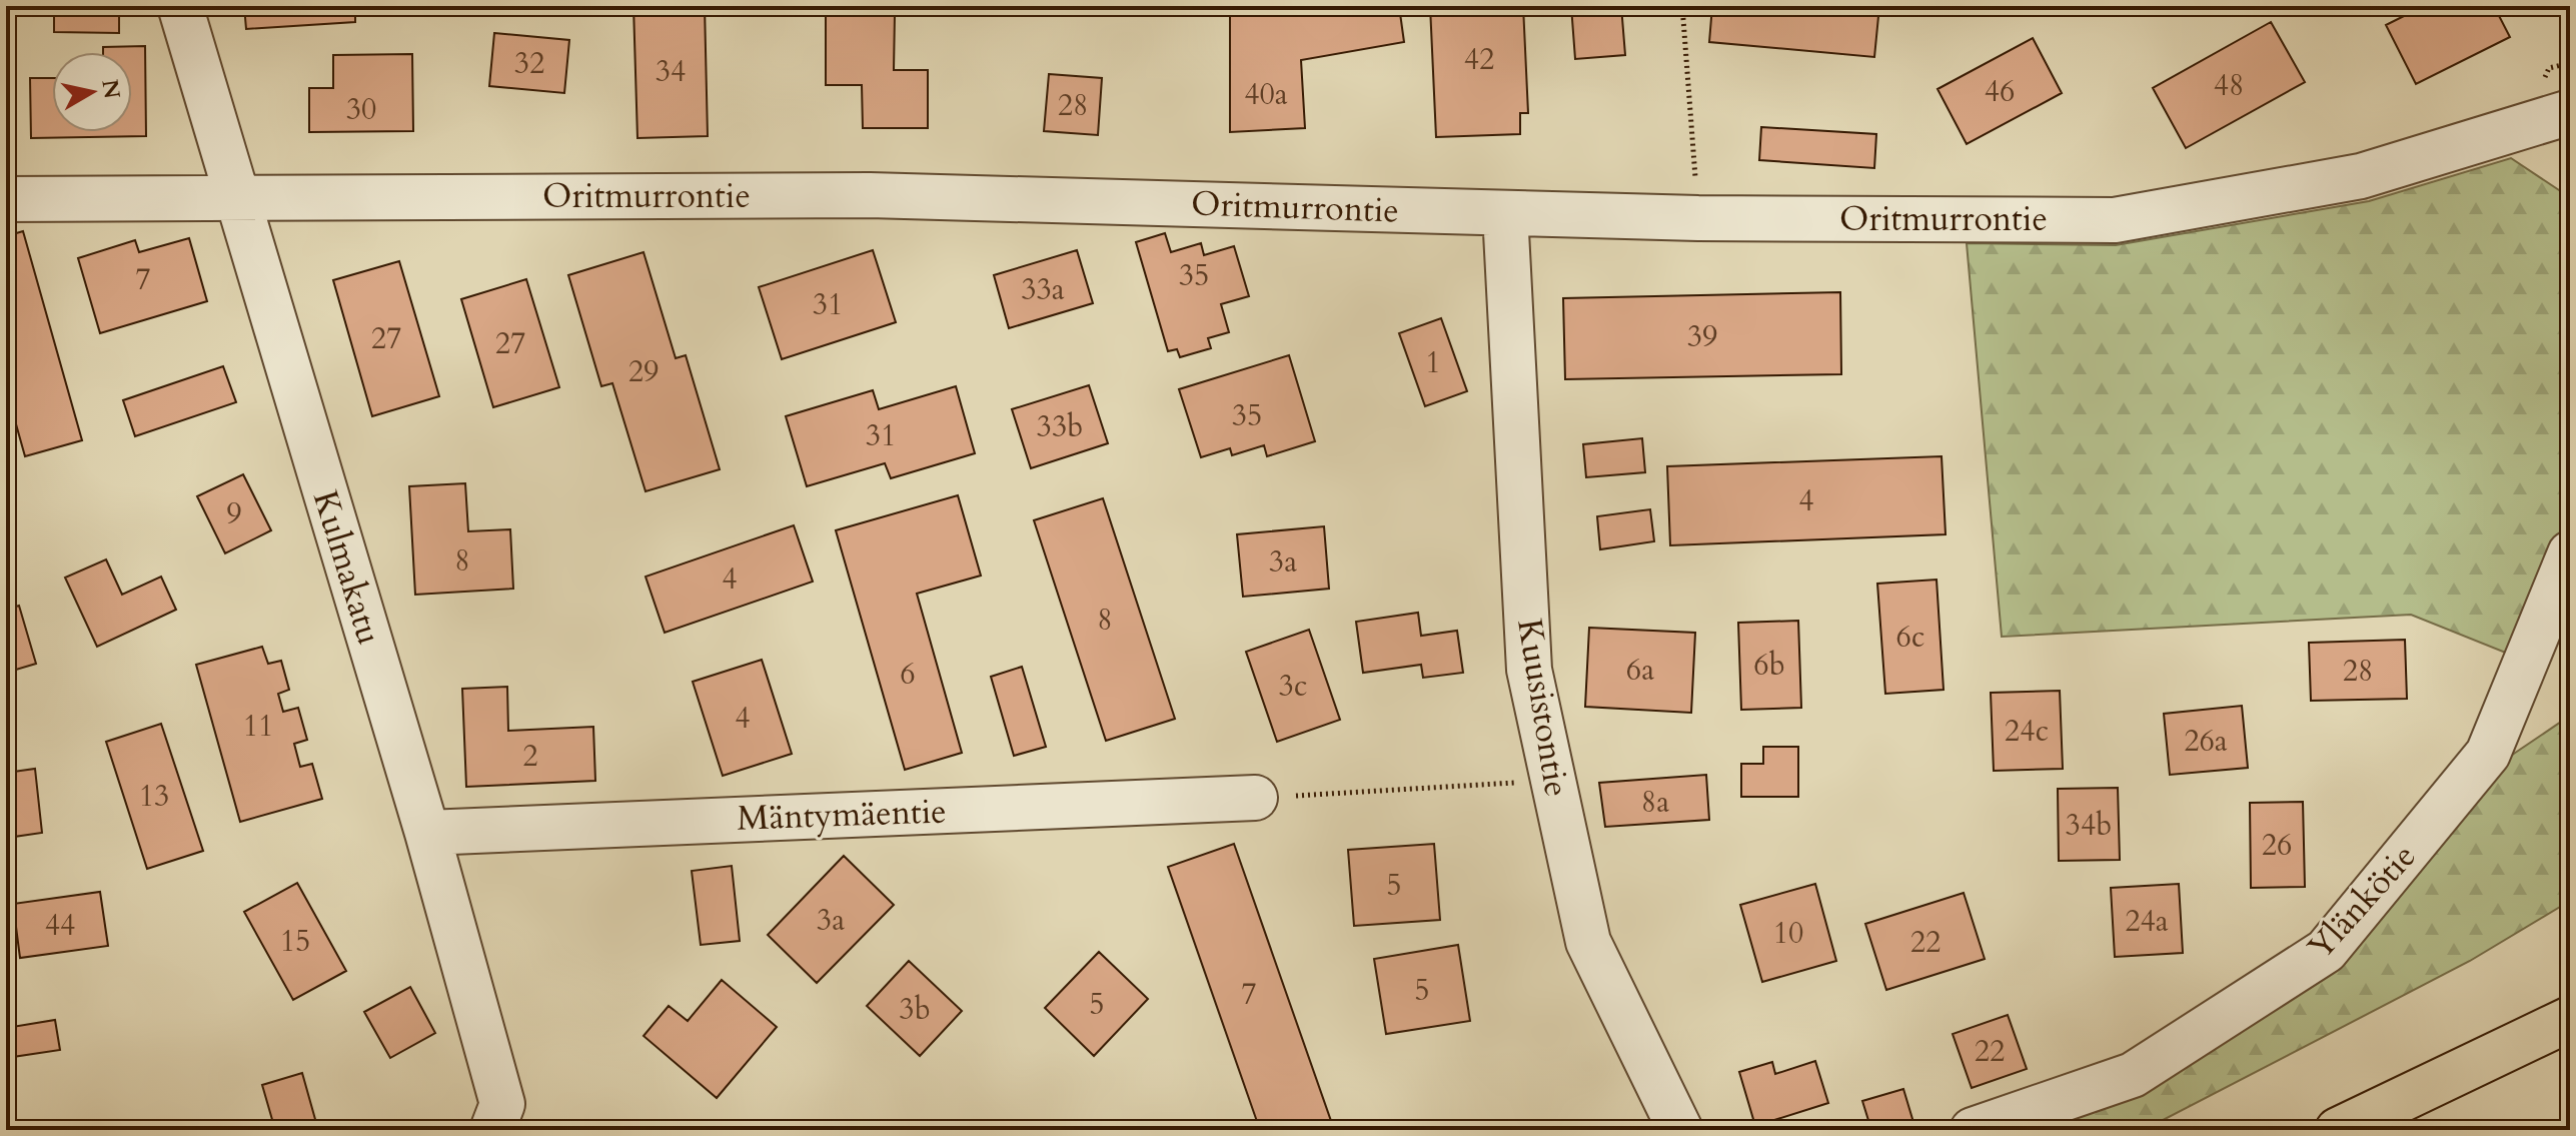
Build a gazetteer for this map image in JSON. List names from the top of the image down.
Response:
{
  "streets": {
    "street": [
      "Oritmurrontie",
      "Kulmakatu",
      "Kuusistontie",
      "Mäntymäentie",
      "Ylänkötie"
    ]
  },
  "crossings": [
    ["Oritmurrontie", "Kulmakatu"],
    ["Oritmurrontie", "Kuusistontie"],
    ["Kulmakatu", "Mäntymäentie"]
  ],
  "house_numbers": [
    "42",
    "32",
    "34",
    "48",
    "46",
    "40a",
    "28",
    "30",
    "35",
    "7",
    "33a",
    "31",
    "39",
    "27",
    "27",
    "1",
    "29",
    "35",
    "33b",
    "31",
    "4",
    "9",
    "8",
    "3a",
    "4",
    "8",
    "6c",
    "6b",
    "6a",
    "28",
    "6",
    "3c",
    "4",
    "11",
    "24c",
    "26a",
    "2",
    "13",
    "8a",
    "34b",
    "26",
    "5",
    "3a",
    "24a",
    "44",
    "10",
    "15",
    "22",
    "5",
    "7",
    "5",
    "3b",
    "22"
  ],
  "north": "right"
}
